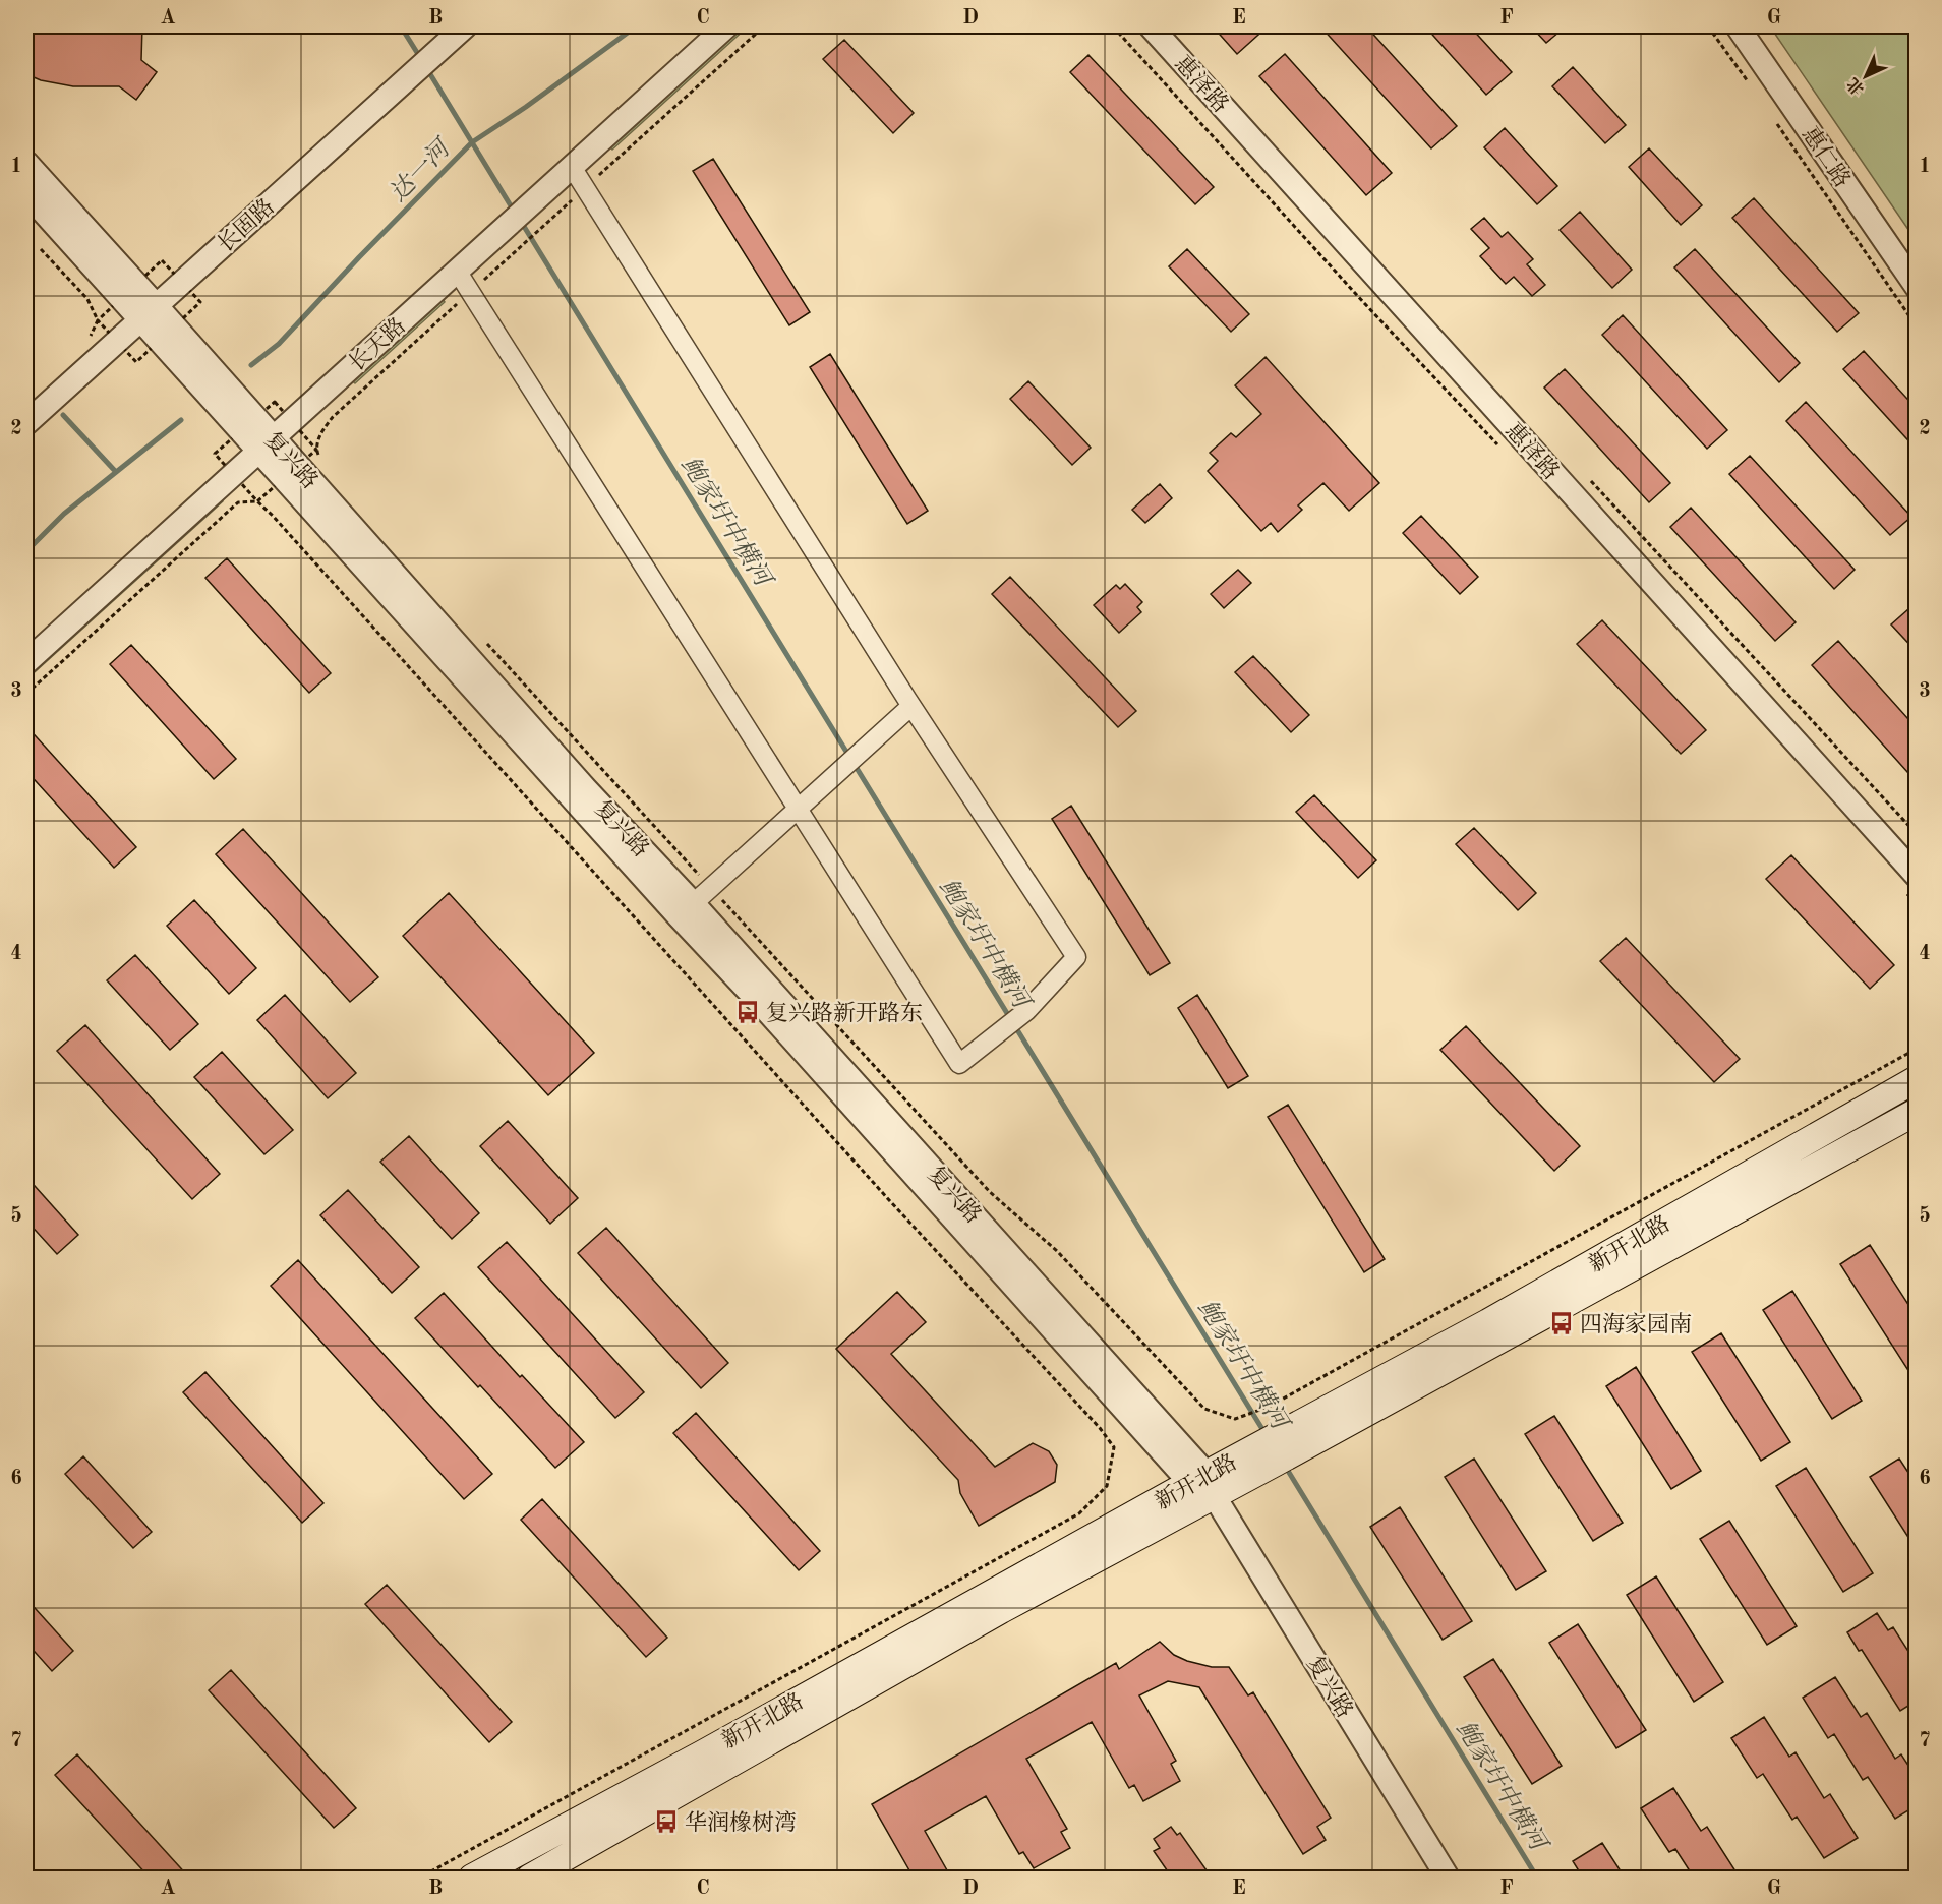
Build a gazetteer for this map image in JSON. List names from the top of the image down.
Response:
{
  "streets": {
    "main road": ["新开北路"],
    "street": [
      "惠泽路",
      "惠仁路",
      "长固路",
      "长天路",
      "复兴路"
    ]
  },
  "crossings": [
    ["长固路", "复兴路"],
    ["长天路", "复兴路"],
    ["复兴路", "新开北路"]
  ],
  "water": ["达一河", "鲍家圩中横河"],
  "places": {
    "bus stop": ["复兴路新开路东", "四海家园南", "华润橡树湾"]
  },
  "north": "bottom left",
  "grid": {
    "columns": [
      "A",
      "B",
      "C",
      "D",
      "E",
      "F",
      "G"
    ],
    "rows": [
      "1",
      "2",
      "3",
      "4",
      "5",
      "6",
      "7"
    ]
  }
}
